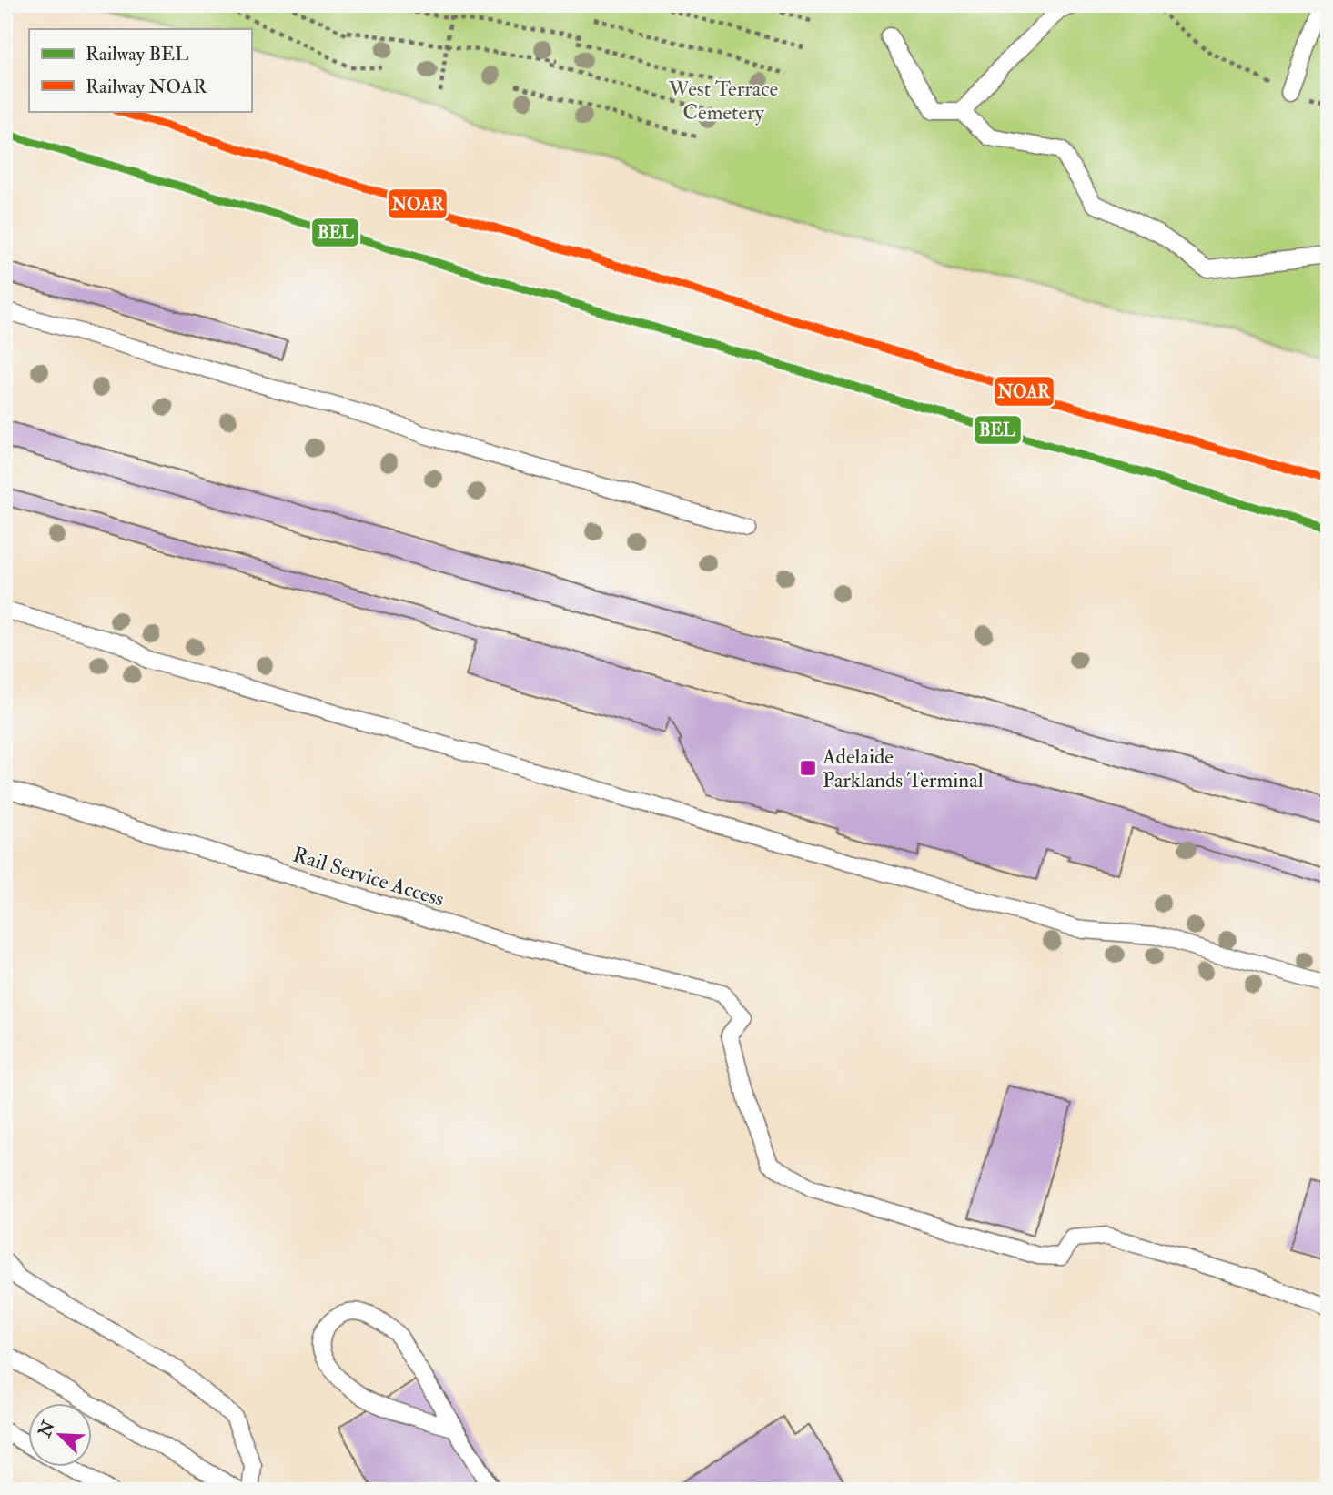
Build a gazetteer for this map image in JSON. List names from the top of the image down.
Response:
{
  "streets": {
    "lane": ["Rail Service Access"]
  },
  "parks": ["West Terrace Cemetery"],
  "places": {
    "transit": ["Adelaide Parklands Terminal"]
  },
  "lines": ["rail line NOAR", "rail line BEL"],
  "legend": ["Railway BEL", "Railway NOAR"],
  "north": "top left"
}
